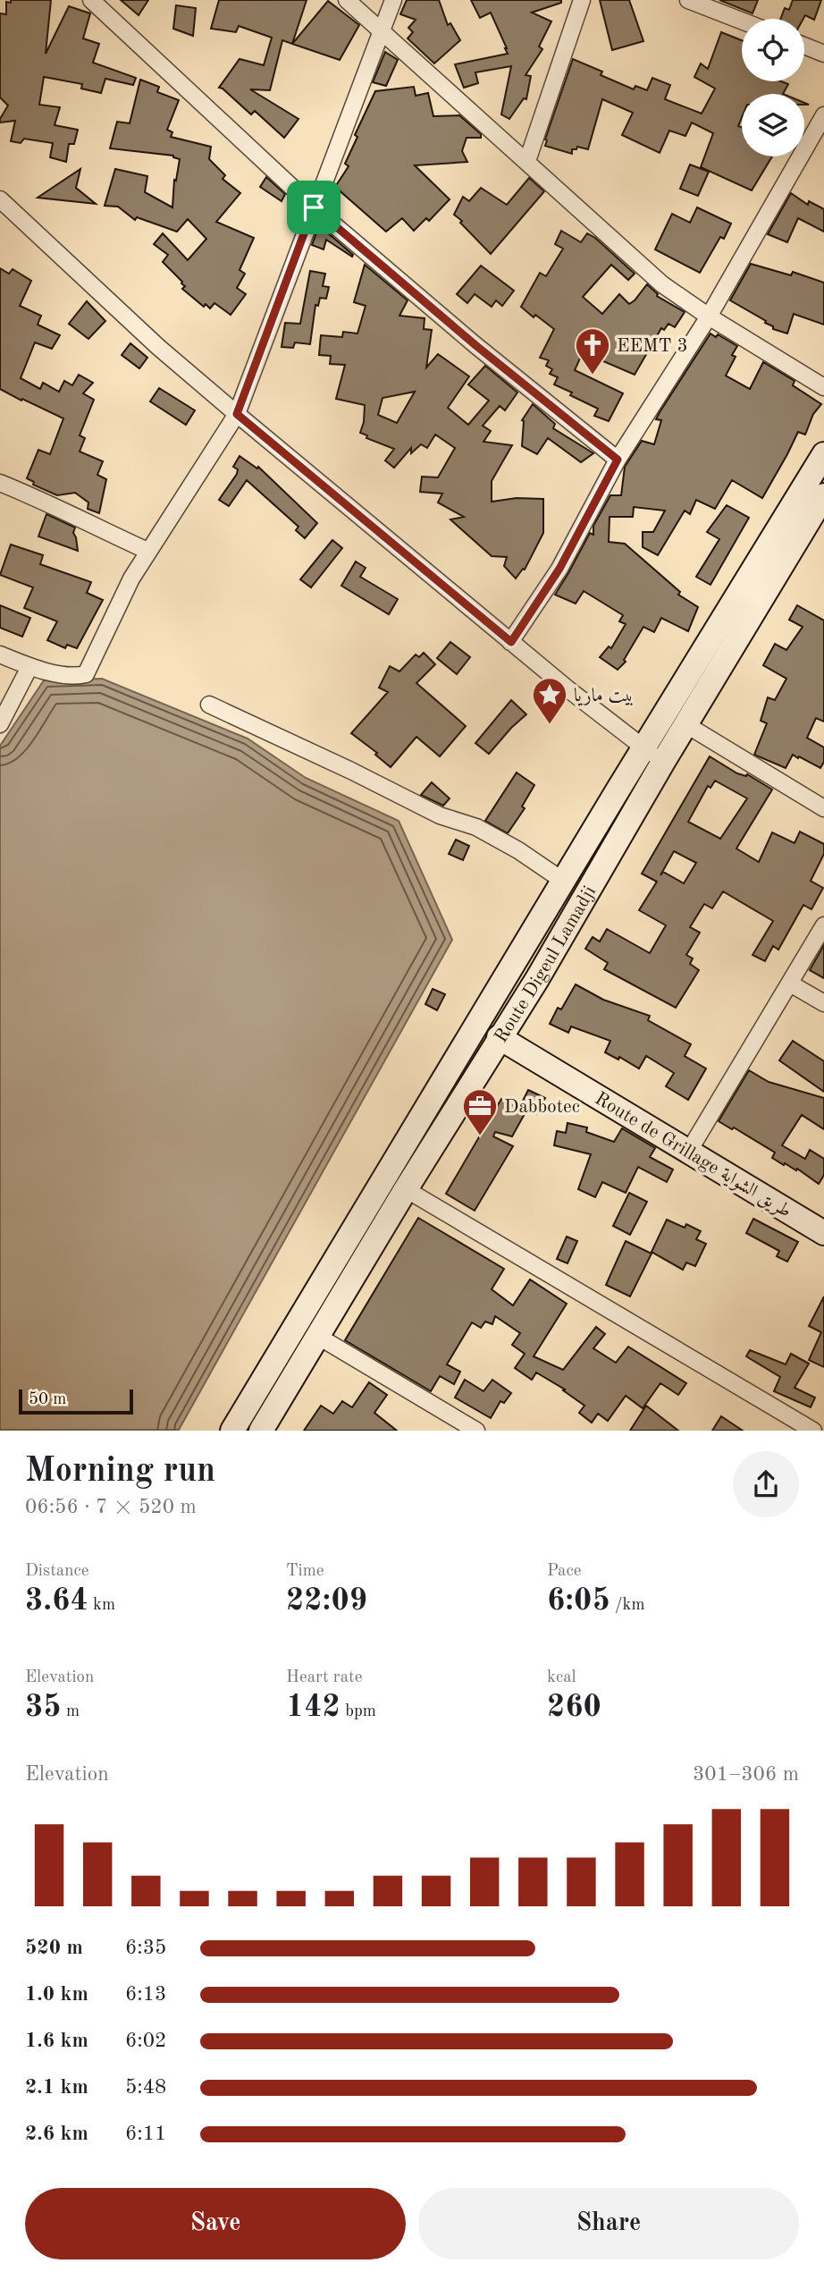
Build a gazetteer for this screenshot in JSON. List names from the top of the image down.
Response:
{
  "streets": {
    "main road": ["Route Digeul Lamadji", "Route de Grillage طريق الشواية"]
  },
  "crossings": [
    ["Route Digeul Lamadji", "Route de Grillage طريق الشواية"]
  ],
  "places": {
    "church": ["EEMT 3"],
    "place": ["بيت ماريا"],
    "office": ["Dabbotec"]
  },
  "scale_bar": "50 m",
  "page": {
    "scale": "50 m",
    "heading": ["Morning run", "06:56 · 7 × 520 m"],
    "stats": [
      ["Distance", "3.64 km"],
      ["Time", "22:09"],
      ["Pace", "6:05 /km"],
      ["Elevation", "35 m"],
      ["Heart rate", "142 bpm"],
      ["kcal", "260"]
    ],
    "chart": ["Elevation", "301–306 m"],
    "list": [
      {
        "name": "520 m",
        "note": "6:35"
      },
      {
        "name": "1.0 km",
        "note": "6:13"
      },
      {
        "name": "1.6 km",
        "note": "6:02"
      },
      {
        "name": "2.1 km",
        "note": "5:48"
      },
      {
        "name": "2.6 km",
        "note": "6:11"
      }
    ],
    "buttons": ["Save", "Share"]
  }
}
